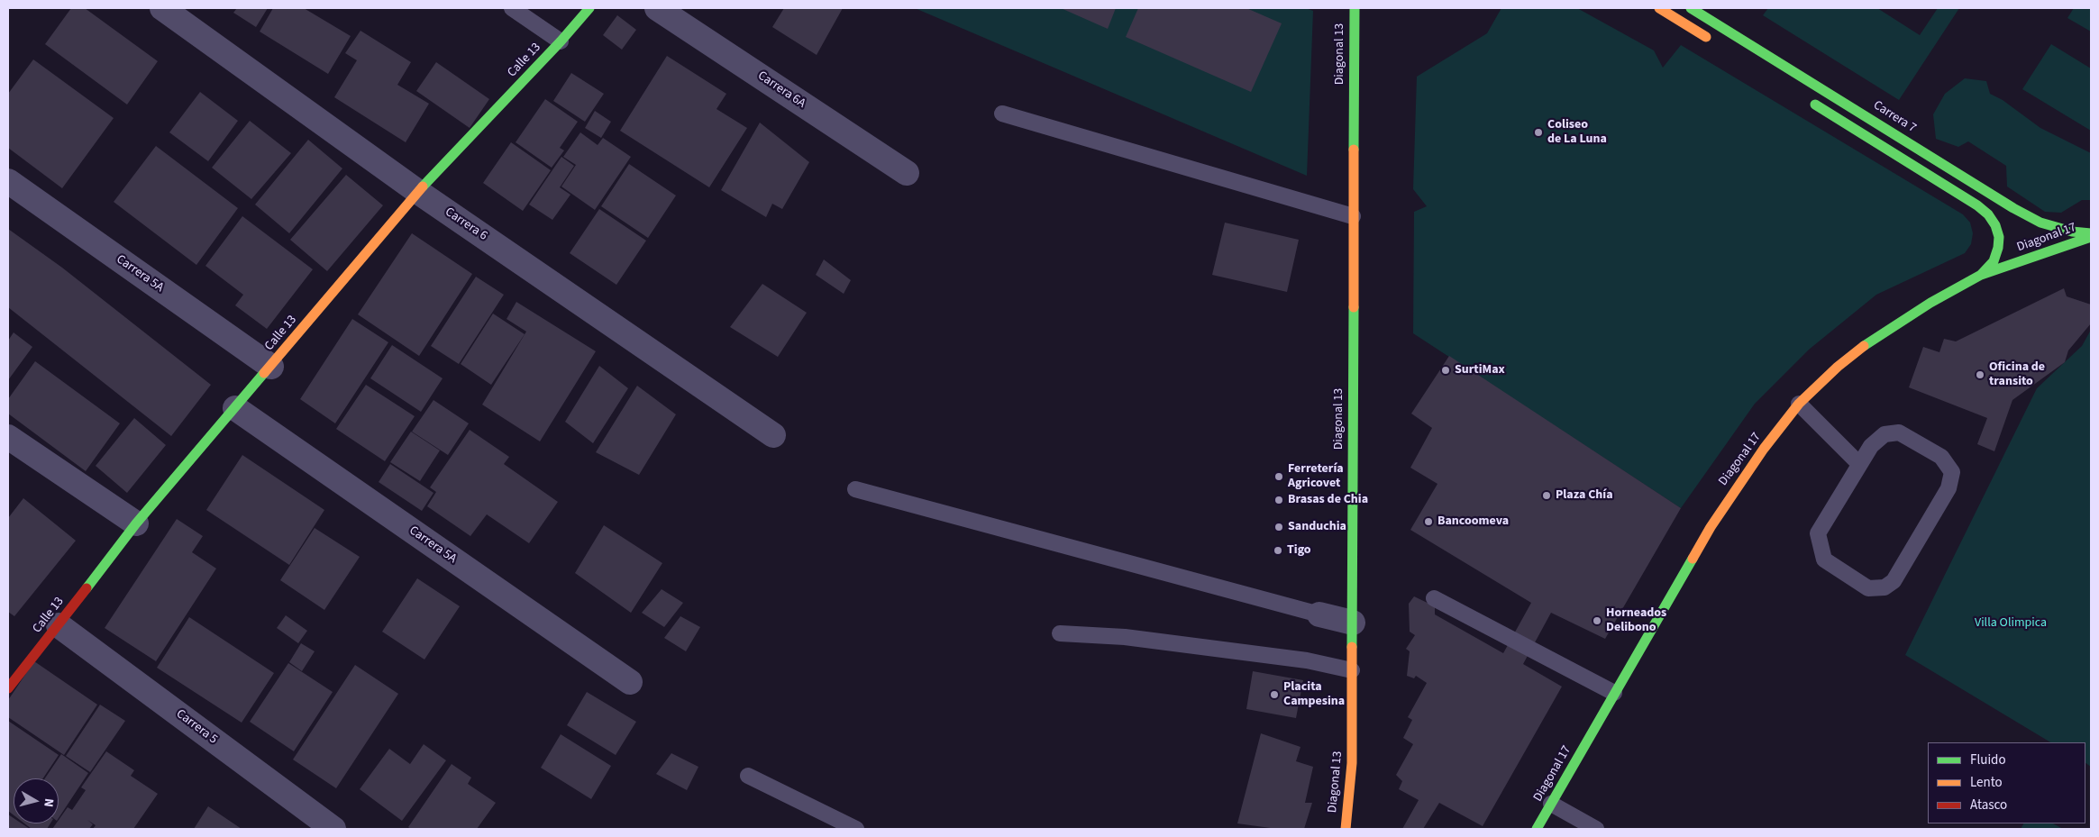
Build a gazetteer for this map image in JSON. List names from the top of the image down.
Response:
{
  "streets": {
    "street": [
      "Diagonal 13",
      "Calle 13",
      "Carrera 6A",
      "Carrera 7",
      "Carrera 6",
      "Diagonal 17",
      "Carrera 5A",
      "Carrera 5"
    ]
  },
  "crossings": [
    ["Calle 13", "Carrera 6"],
    ["Calle 13", "Carrera 5A"],
    ["Calle 13", "Carrera 5"]
  ],
  "parks": ["Villa Olimpica"],
  "places": [
    "Coliseo de La Luna",
    "SurtiMax",
    "Oficina de transito",
    "Ferretería Agricovet",
    "Plaza Chía",
    "Brasas de Chia",
    "Bancoomeva",
    "Sanduchia",
    "Tigo",
    "Horneados Delibono",
    "Placita Campesina"
  ],
  "legend": ["Fluido", "Lento", "Atasco"],
  "north": "right"
}
